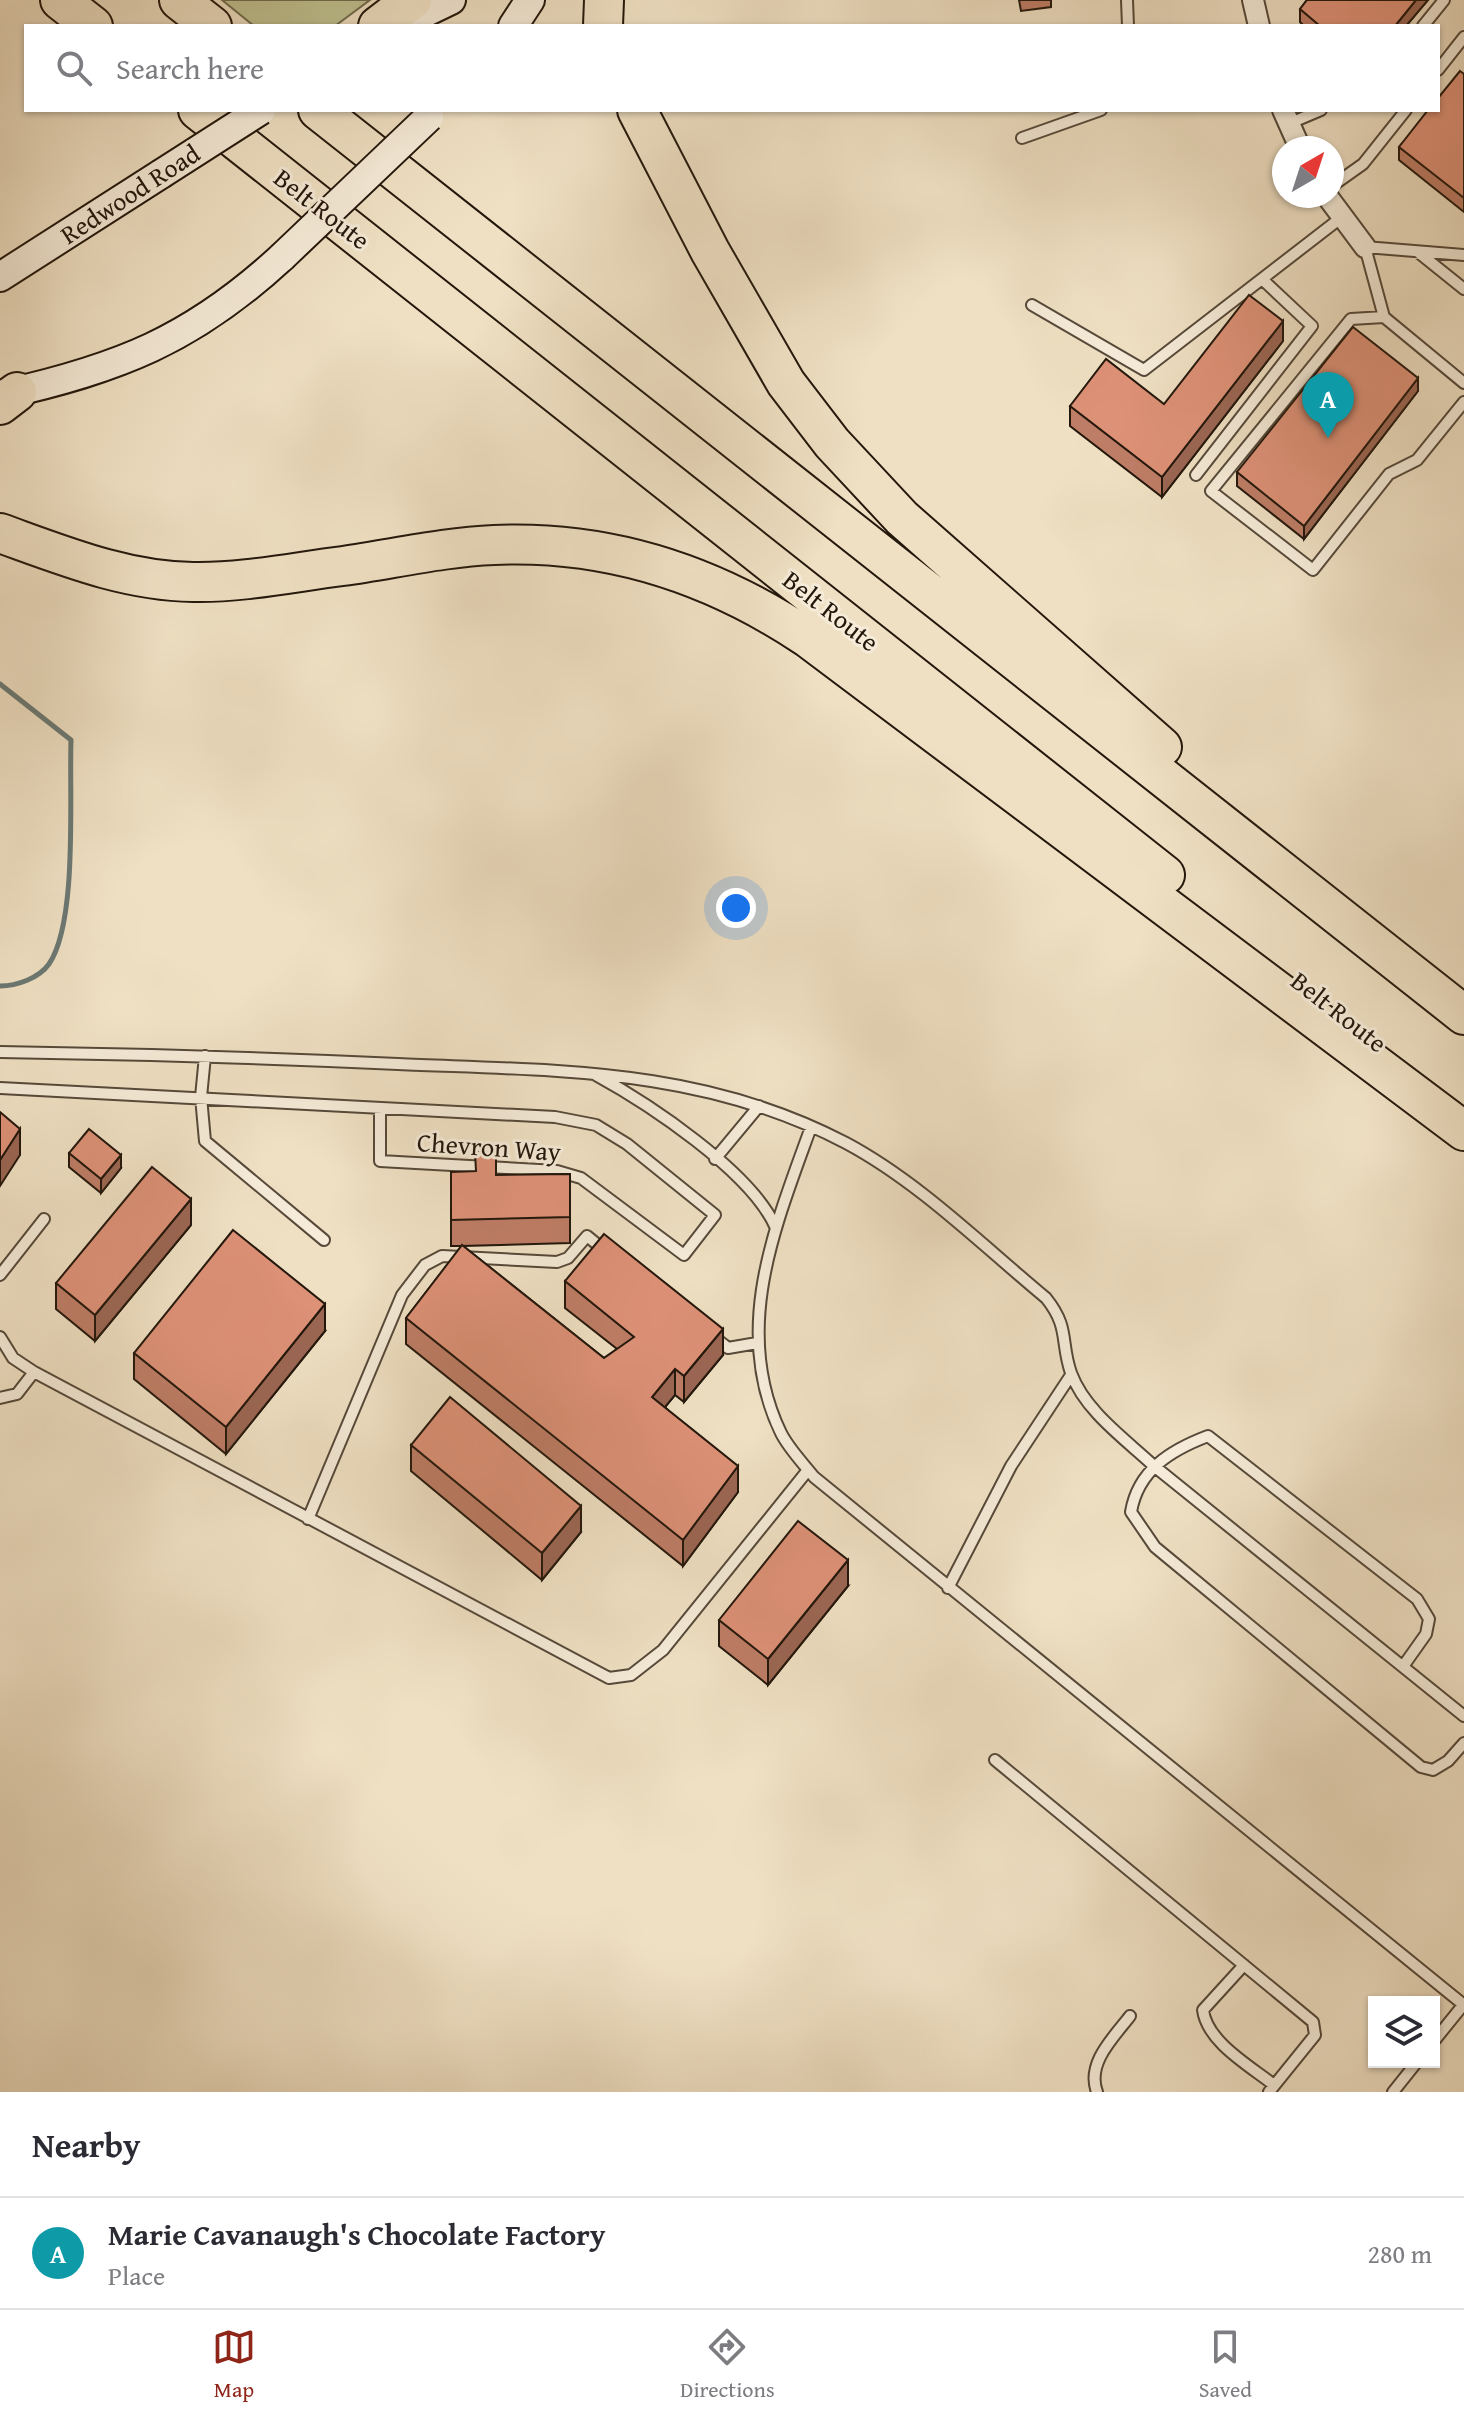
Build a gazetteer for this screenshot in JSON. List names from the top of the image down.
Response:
{
  "streets": {
    "highway": ["Belt Route"],
    "main road": ["Redwood Road"],
    "lane": ["Chevron Way"]
  },
  "north": "top right",
  "page": {
    "search": "Search here",
    "pins": "A",
    "heading": "Nearby",
    "list": [
      {
        "mark": "A",
        "name": "Marie Cavanaugh's Chocolate Factory",
        "note": "Place",
        "value": "280 m"
      }
    ],
    "nav": ["Map", "Directions", "Saved"]
  }
}
